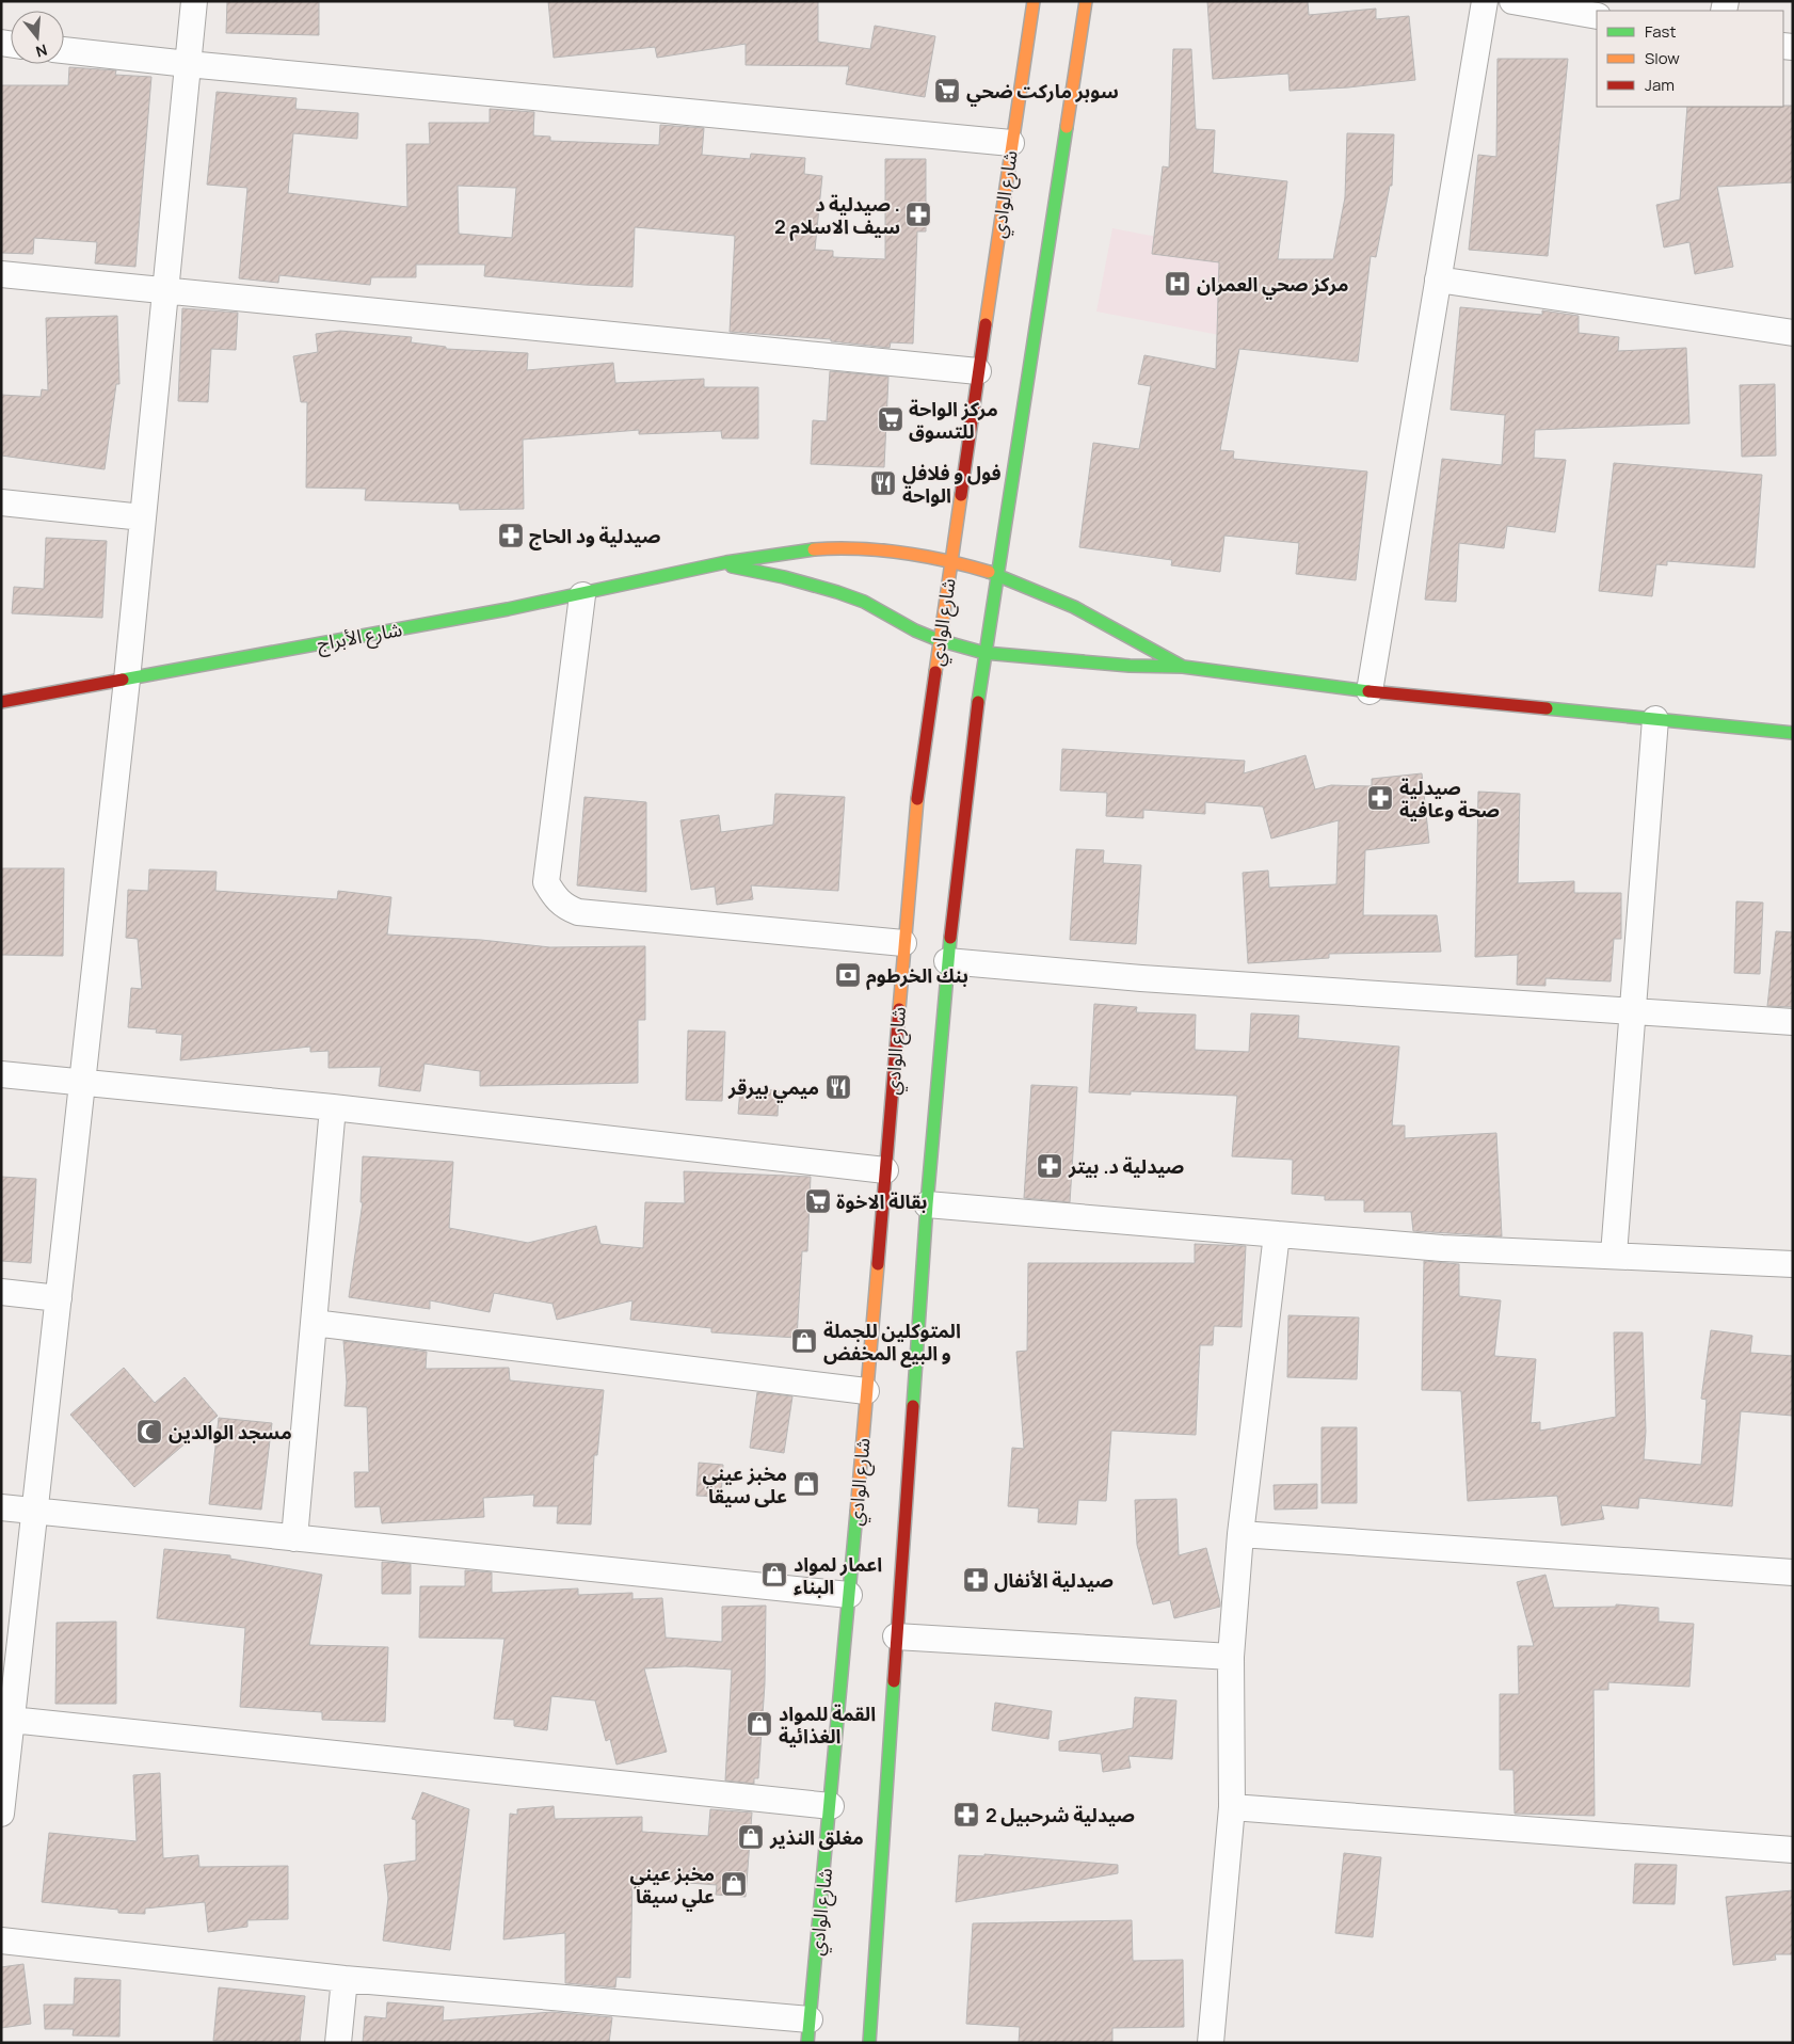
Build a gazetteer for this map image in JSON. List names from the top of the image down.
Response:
{
  "streets": {
    "main road": ["شارع الوادي", "شارع الأبراج"]
  },
  "crossings": [
    ["شارع الوادي", "شارع الأبراج"]
  ],
  "places": {
    "supermarket": ["سوبر ماركت ضحي", "مركز الواحة للتسوق", "بقالة الاخوة"],
    "pharmacy": [
      "صيدلية د . سيف الاسلام 2",
      "صيدلية ود الحاج",
      "صيدلية صحة وعافية",
      "صيدلية د. بيتر",
      "صيدلية الأنفال",
      "صيدلية شرحبيل 2"
    ],
    "hospital": ["مركز صحي العمران"],
    "restaurant": ["فول و فلافل الواحة", "ميمي بيرقر"],
    "bank": ["بنك الخرطوم"],
    "shop": [
      "المتوكلين للجملة و البيع المخفض",
      "مخبز عيني على سيقا",
      "اعمار لمواد البناء",
      "القمة للمواد الغذائية",
      "مغلق النذير",
      "مخبز عيني علي سيقا"
    ],
    "mosque": ["مسجد الوالدين"]
  },
  "legend": ["Fast", "Slow", "Jam"],
  "north": "bottom"
}
